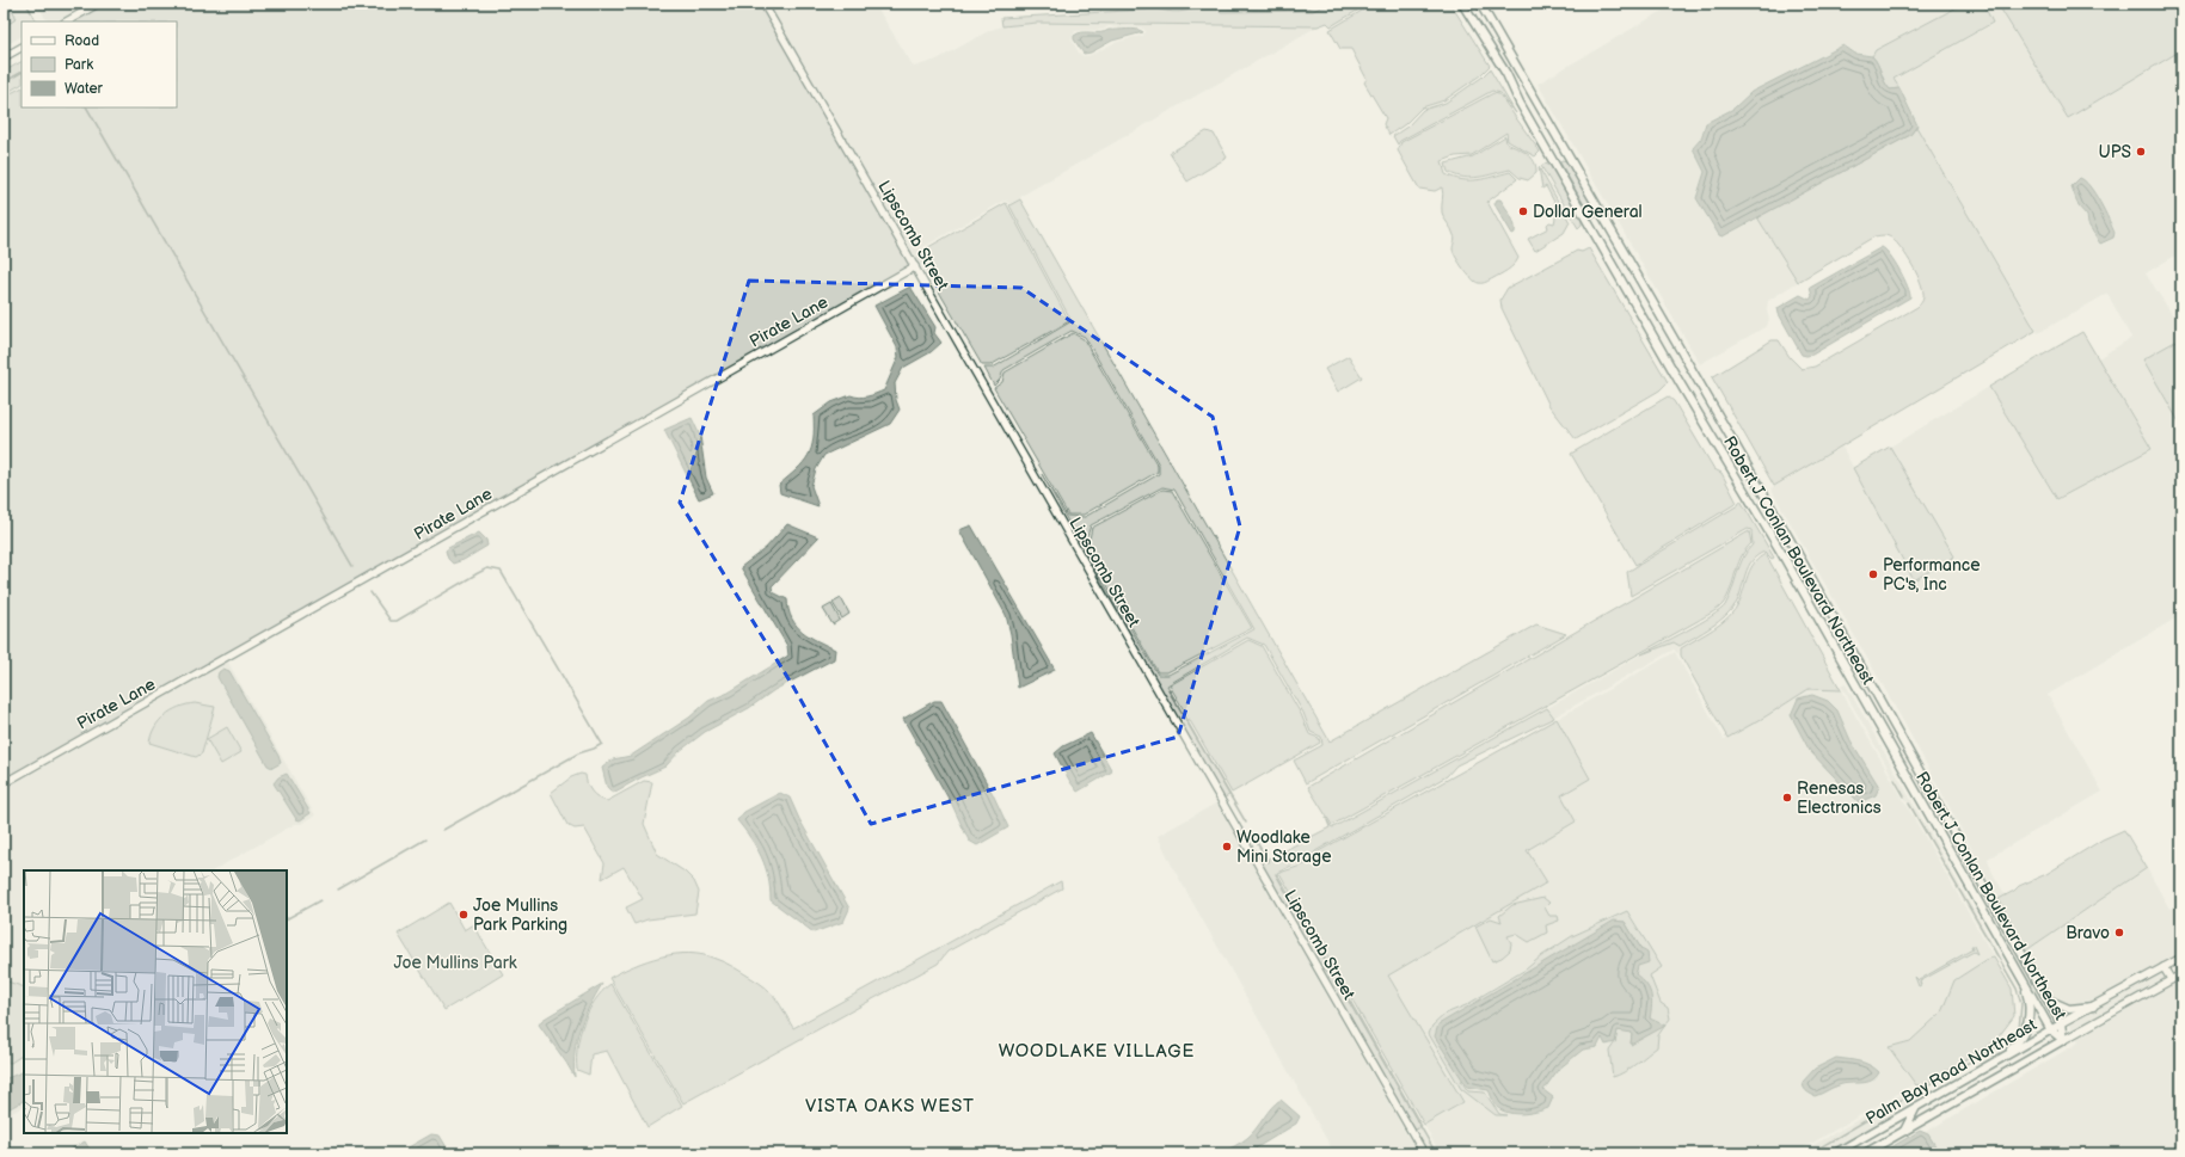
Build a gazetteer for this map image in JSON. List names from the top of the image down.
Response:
{
  "streets": {
    "main road": ["Robert J Conlan Boulevard Northeast", "Palm Bay Road Northeast"],
    "street": ["Lipscomb Street", "Pirate Lane"]
  },
  "crossings": [
    ["Lipscomb Street", "Pirate Lane"],
    ["Robert J Conlan Boulevard Northeast", "Palm Bay Road Northeast"]
  ],
  "districts": ["WOODLAKE VILLAGE", "VISTA OAKS WEST"],
  "parks": ["Joe Mullins Park"],
  "places": [
    "UPS",
    "Dollar General",
    "Performance PC's, Inc",
    "Renesas Electronics",
    "Woodlake Mini Storage",
    "Joe Mullins Park Parking",
    "Bravo"
  ],
  "legend": ["Road", "Park", "Water"]
}
